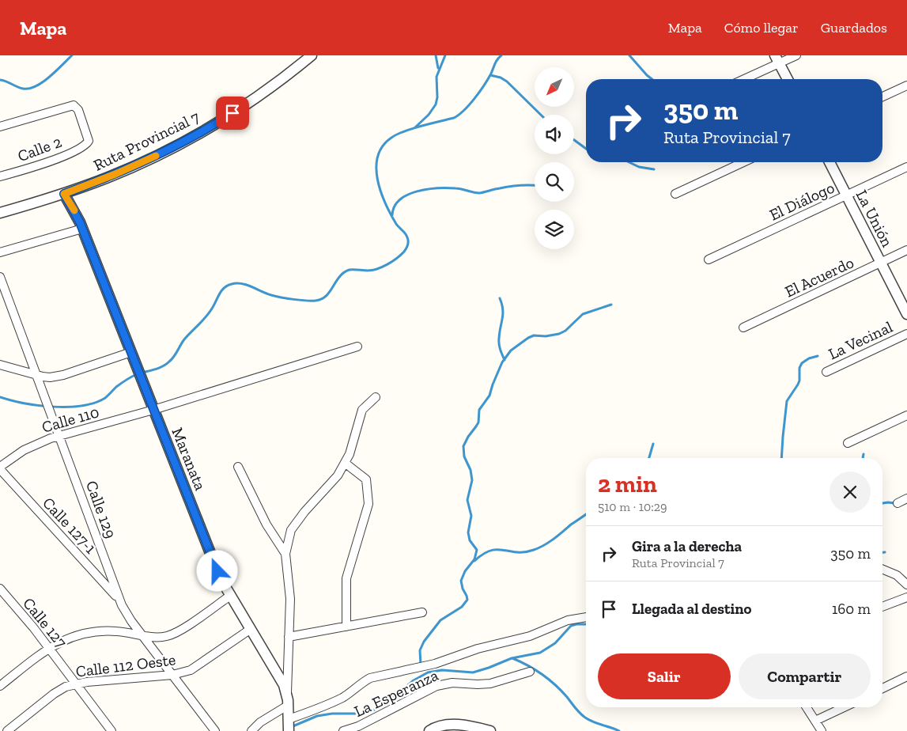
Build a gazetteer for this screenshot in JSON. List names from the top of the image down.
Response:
{
  "streets": {
    "street": [
      "Ruta Provincial 7",
      "Calle 2",
      "El Diálogo",
      "La Unión",
      "El Acuerdo",
      "La Vecinal",
      "Calle 110",
      "Maranata",
      "Calle 129",
      "Calle 127-1",
      "Calle 127",
      "Calle 112 Oeste",
      "La Esperanza"
    ]
  },
  "crossings": [
    ["Ruta Provincial 7", "Maranata"],
    ["El Diálogo", "La Unión"],
    ["La Unión", "El Acuerdo"],
    ["Calle 110", "Maranata"],
    ["Calle 110", "Calle 129"],
    ["Calle 110", "Calle 127-1"],
    ["Maranata", "Calle 112 Oeste"],
    ["Calle 129", "Calle 127-1"],
    ["Calle 129", "Calle 112 Oeste"],
    ["Calle 127", "Calle 112 Oeste"]
  ],
  "north": "bottom left",
  "page": {
    "header": "Mapa",
    "nav": ["Mapa", "Cómo llegar", "Guardados"],
    "turn": ["350 m", "Ruta Provincial 7"],
    "heading": ["2 min", "510 m · 10:29"],
    "list": [
      {
        "name": "Gira a la derecha",
        "note": "Ruta Provincial 7",
        "value": "350 m"
      },
      {
        "name": "Llegada al destino",
        "value": "160 m"
      }
    ],
    "buttons": ["Salir", "Compartir"]
  }
}
